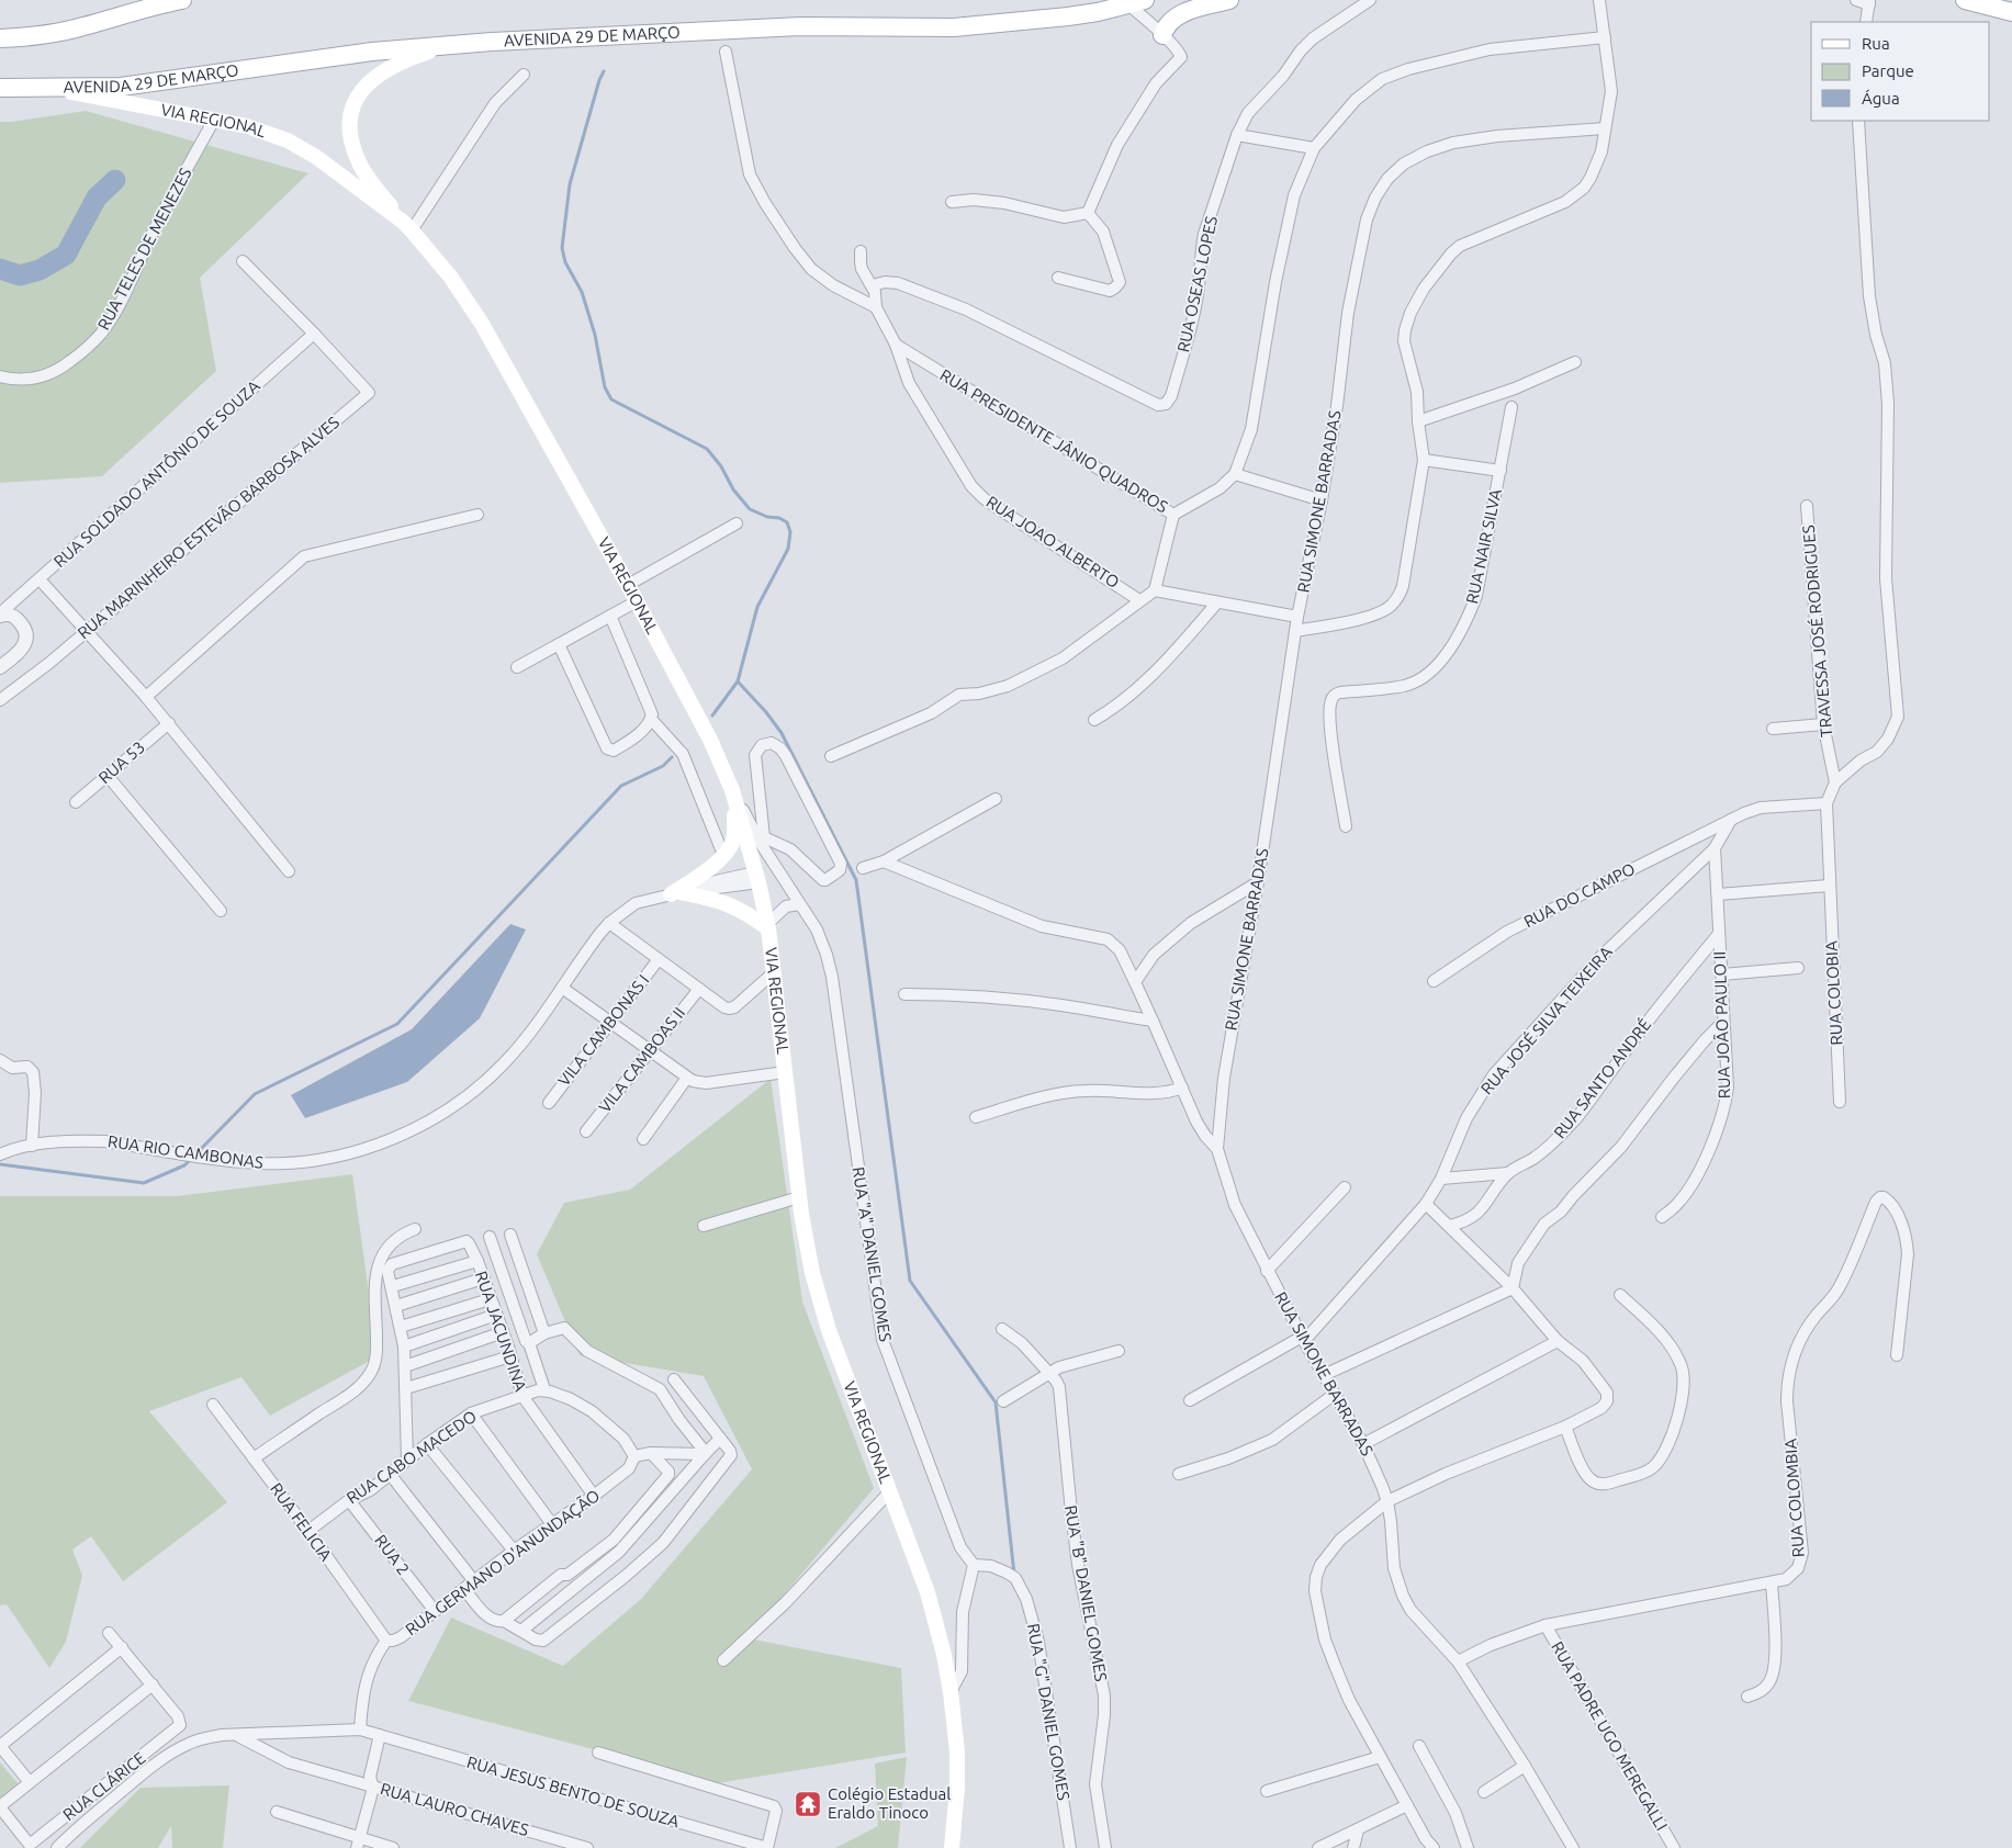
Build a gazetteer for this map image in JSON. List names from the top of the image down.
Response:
{
  "streets": {
    "main road": ["AVENIDA 29 DE MARÇO", "VIA REGIONAL"],
    "street": [
      "RUA TELES DE MENEZES",
      "RUA OSEAS LOPES",
      "RUA PRESIDENTE JÂNIO QUADROS",
      "RUA SOLDADO ANTÔNIO DE SOUZA",
      "RUA SIMONE BARRADAS",
      "RUA MARINHEIRO ESTEVÃO BARBOSA ALVES",
      "RUA JOAO ALBERTO",
      "RUA NAIR SILVA",
      "TRAVESSA JOSÉ RODRIGUES",
      "RUA 53",
      "RUA DO CAMPO",
      "RUA COLOBIA",
      "RUA JOSÉ SILVA TEIXEIRA",
      "RUA JOÃO PAULO II",
      "VILA CAMBONAS I",
      "VILA CAMBOAS II",
      "RUA SANTO ANDRÉ",
      "RUA RIO CAMBONAS",
      "RUA \"A\" DANIEL GOMES",
      "RUA JACUNDINA",
      "RUA CABO MACEDO",
      "RUA COLOMBIA",
      "RUA FELICIA",
      "RUA 2",
      "RUA GERMANO D'ANUNDAÇÃO",
      "RUA \"B\" DANIEL GOMES",
      "RUA \"G\" DANIEL GOMES",
      "RUA PADRE UGO MEREGALLI",
      "RUA CLÁRICE",
      "RUA JESUS BENTO DE SOUZA",
      "RUA LAURO CHAVES"
    ]
  },
  "crossings": [
    ["AVENIDA 29 DE MARÇO", "VIA REGIONAL"],
    ["VIA REGIONAL", "RUA TELES DE MENEZES"],
    ["VIA REGIONAL", "RUA RIO CAMBONAS"],
    ["VIA REGIONAL", "RUA \"A\" DANIEL GOMES"],
    ["RUA OSEAS LOPES", "RUA JOAO ALBERTO"],
    ["RUA PRESIDENTE JÂNIO QUADROS", "RUA JOAO ALBERTO"],
    ["RUA SOLDADO ANTÔNIO DE SOUZA", "RUA MARINHEIRO ESTEVÃO BARBOSA ALVES"],
    ["RUA SIMONE BARRADAS", "RUA JOSÉ SILVA TEIXEIRA"],
    ["RUA SIMONE BARRADAS", "RUA COLOMBIA"],
    ["RUA JOSÉ SILVA TEIXEIRA", "RUA JOÃO PAULO II"],
    ["RUA JOÃO PAULO II", "RUA SANTO ANDRÉ"],
    ["RUA \"A\" DANIEL GOMES", "RUA \"G\" DANIEL GOMES"],
    ["RUA JACUNDINA", "RUA CABO MACEDO"],
    ["RUA JACUNDINA", "RUA GERMANO D'ANUNDAÇÃO"],
    ["RUA CABO MACEDO", "RUA FELICIA"],
    ["RUA CABO MACEDO", "RUA 2"],
    ["RUA COLOMBIA", "RUA PADRE UGO MEREGALLI"],
    ["RUA FELICIA", "RUA GERMANO D'ANUNDAÇÃO"],
    ["RUA 2", "RUA GERMANO D'ANUNDAÇÃO"],
    ["RUA GERMANO D'ANUNDAÇÃO", "RUA JESUS BENTO DE SOUZA"],
    ["RUA JESUS BENTO DE SOUZA", "RUA LAURO CHAVES"]
  ],
  "places": {
    "temple": ["Colégio Estadual Eraldo Tinoco"]
  },
  "legend": ["Rua", "Parque", "Água"]
}
